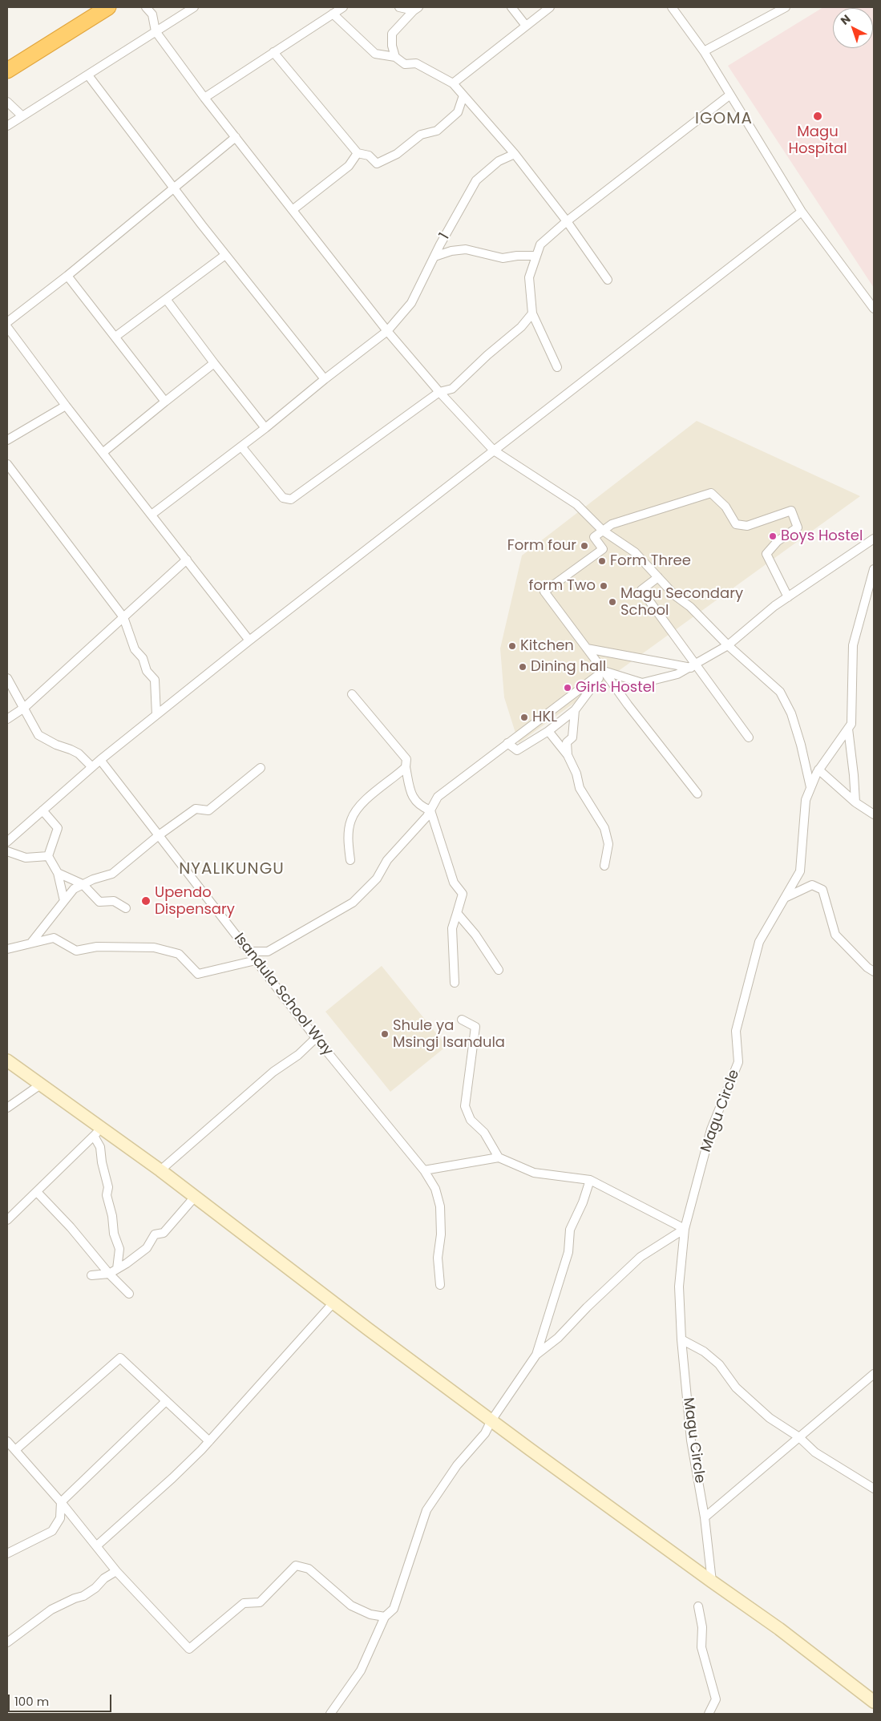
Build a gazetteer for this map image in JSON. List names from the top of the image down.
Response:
{
  "streets": {
    "street": ["1", "Isandula School Way", "Magu Circle"]
  },
  "districts": ["IGOMA", "NYALIKUNGU"],
  "places": [
    "Magu Hospital",
    "Boys Hostel",
    "Form four",
    "Form Three",
    "form Two",
    "Magu Secondary School",
    "Kitchen",
    "Dining hall",
    "Girls Hostel",
    "HKL",
    "Upendo Dispensary",
    "Shule ya Msingi Isandula"
  ],
  "scale_bar": "100 m",
  "north": "top left"
}
